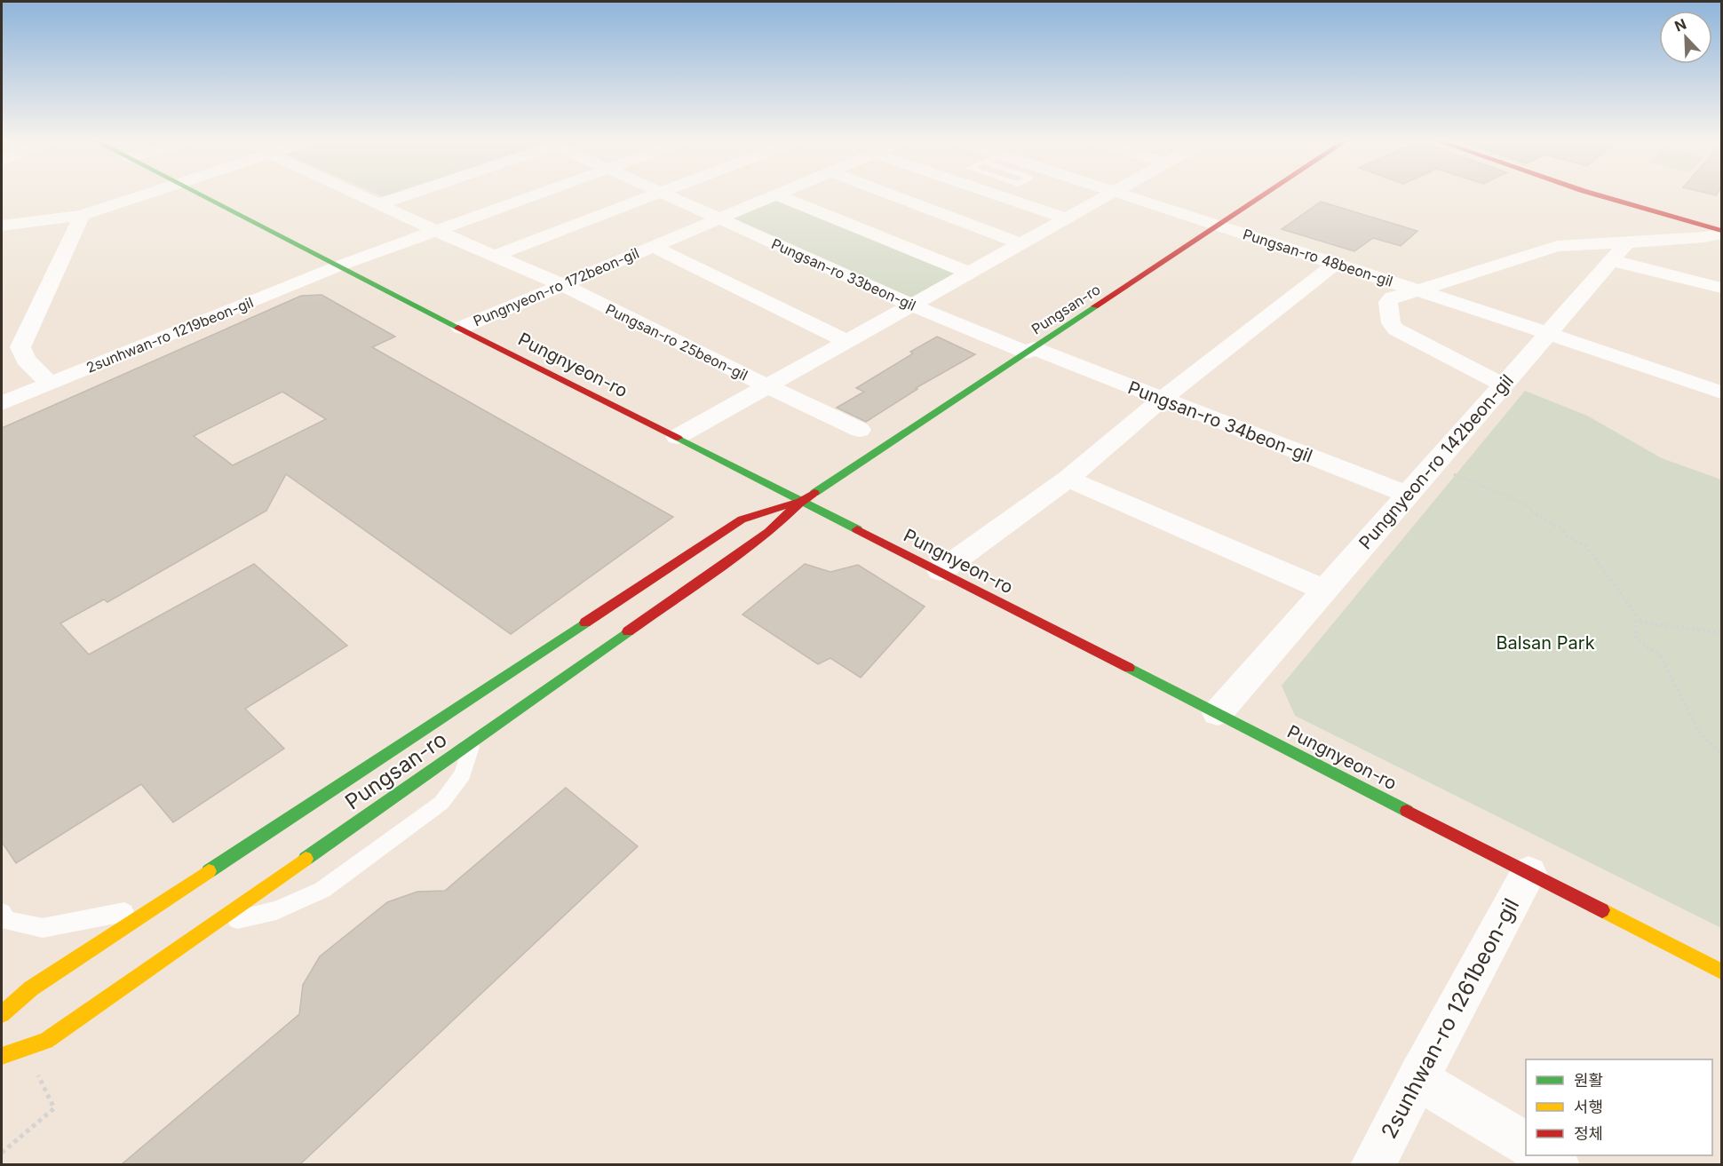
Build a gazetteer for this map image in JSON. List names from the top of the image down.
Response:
{
  "streets": {
    "street": [
      "Pungsan-ro 48beon-gil",
      "Pungsan-ro 33beon-gil",
      "Pungnyeon-ro 172beon-gil",
      "Pungsan-ro",
      "2sunhwan-ro 1219beon-gil",
      "Pungsan-ro 25beon-gil",
      "Pungnyeon-ro",
      "Pungsan-ro 34beon-gil",
      "Pungnyeon-ro 142beon-gil",
      "2sunhwan-ro 1261beon-gil"
    ]
  },
  "crossings": [
    ["Pungsan-ro 48beon-gil", "Pungsan-ro"],
    ["Pungsan-ro 48beon-gil", "Pungnyeon-ro 142beon-gil"],
    ["Pungsan-ro 33beon-gil", "Pungnyeon-ro 172beon-gil"],
    ["Pungsan-ro 33beon-gil", "Pungsan-ro"],
    ["Pungsan-ro 33beon-gil", "Pungsan-ro 34beon-gil"],
    ["Pungnyeon-ro 172beon-gil", "Pungsan-ro 25beon-gil"],
    ["Pungnyeon-ro 172beon-gil", "Pungnyeon-ro"],
    ["Pungsan-ro", "Pungnyeon-ro"],
    ["Pungsan-ro", "Pungsan-ro 34beon-gil"],
    ["2sunhwan-ro 1219beon-gil", "Pungsan-ro 25beon-gil"],
    ["2sunhwan-ro 1219beon-gil", "Pungnyeon-ro"],
    ["Pungnyeon-ro", "Pungnyeon-ro 142beon-gil"],
    ["Pungnyeon-ro", "2sunhwan-ro 1261beon-gil"],
    ["Pungsan-ro 34beon-gil", "Pungnyeon-ro 142beon-gil"]
  ],
  "parks": ["Balsan Park"],
  "legend": ["원활", "서행", "정체"],
  "north": "top left"
}
